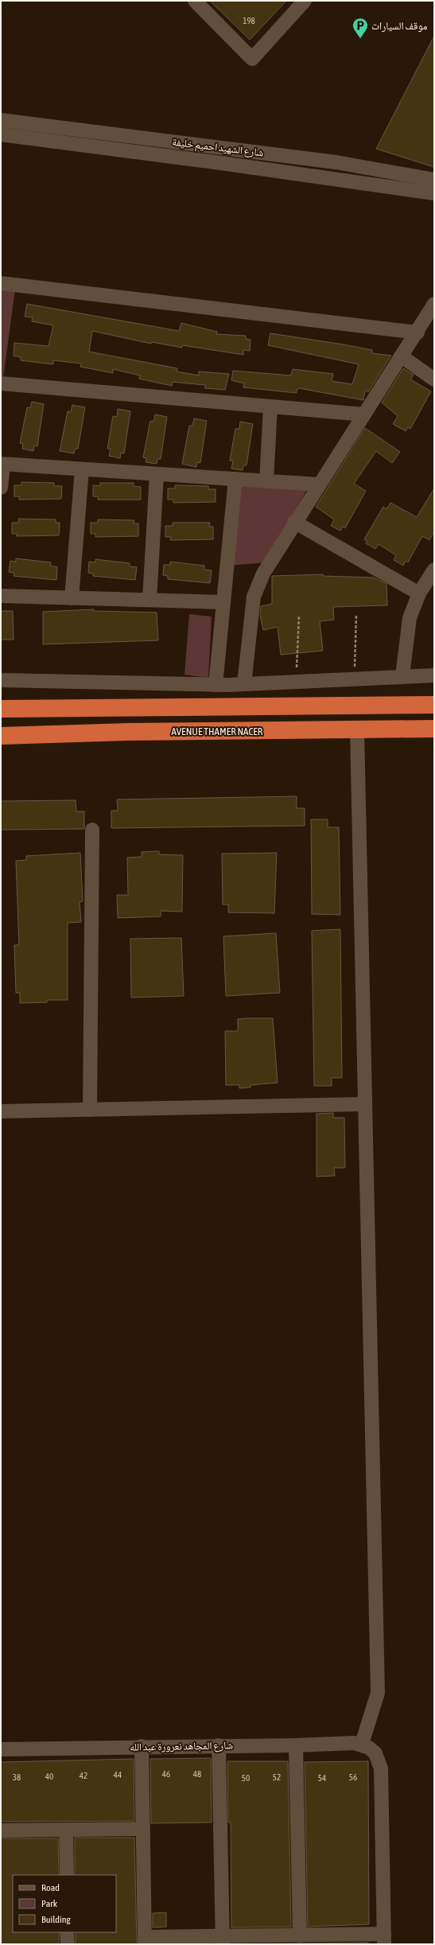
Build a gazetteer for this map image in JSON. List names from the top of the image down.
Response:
{
  "streets": {
    "highway": ["AVENUE THAMER NACER"],
    "street": ["شارع الشهيد احميم خليفة", "شارع المجاهد نعرورة عبد الله"]
  },
  "places": {
    "parking": ["موقف السيارات"]
  },
  "house_numbers": [
    "198",
    "46",
    "48",
    "44",
    "42",
    "40",
    "38",
    "52",
    "56",
    "50",
    "54"
  ],
  "legend": ["Road", "Park", "Building"]
}
